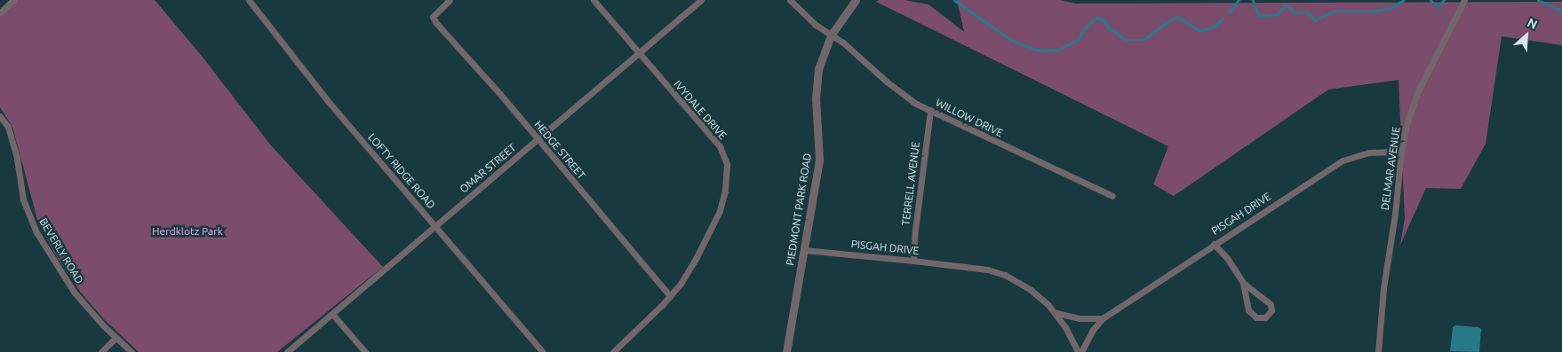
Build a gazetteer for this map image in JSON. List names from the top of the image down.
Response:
{
  "streets": {
    "street": [
      "IVYDALE DRIVE",
      "WILLOW DRIVE",
      "HEDGE STREET",
      "OMAR STREET",
      "DELMAR AVENUE",
      "LOFTY RIDGE ROAD",
      "TERRELL AVENUE",
      "PIEDMONT PARK ROAD",
      "PISGAH DRIVE",
      "BEVERLY ROAD"
    ]
  },
  "crossings": [
    ["IVYDALE DRIVE", "HEDGE STREET"],
    ["IVYDALE DRIVE", "OMAR STREET"],
    ["WILLOW DRIVE", "TERRELL AVENUE"],
    ["WILLOW DRIVE", "PIEDMONT PARK ROAD"],
    ["HEDGE STREET", "OMAR STREET"],
    ["OMAR STREET", "LOFTY RIDGE ROAD"],
    ["DELMAR AVENUE", "PISGAH DRIVE"],
    ["TERRELL AVENUE", "PISGAH DRIVE"],
    ["PIEDMONT PARK ROAD", "PISGAH DRIVE"]
  ],
  "parks": ["Herdklotz Park"],
  "north": "top right"
}
